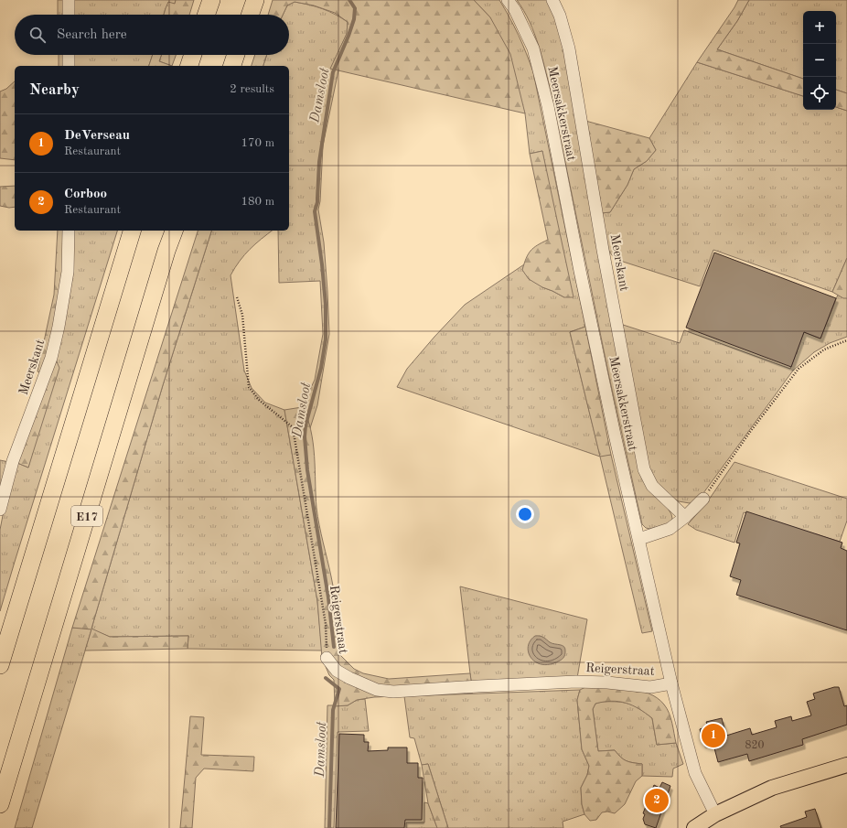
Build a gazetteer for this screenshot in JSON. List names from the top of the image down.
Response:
{
  "streets": {
    "highway": ["E17"],
    "street": ["Meersakkerstraat", "Meerskant", "Reigerstraat"]
  },
  "crossings": [
    ["Meersakkerstraat", "Reigerstraat"]
  ],
  "water": ["Damsloot"],
  "house_numbers": ["820"],
  "page": {
    "map_buttons": ["+", "−"],
    "search": "Search here",
    "heading": ["Nearby", "2 results"],
    "list": [
      {
        "mark": "1",
        "name": "DeVerseau",
        "note": "Restaurant",
        "value": "170 m"
      },
      {
        "mark": "2",
        "name": "Corboo",
        "note": "Restaurant",
        "value": "180 m"
      }
    ],
    "pins": ["1", "2"]
  }
}
